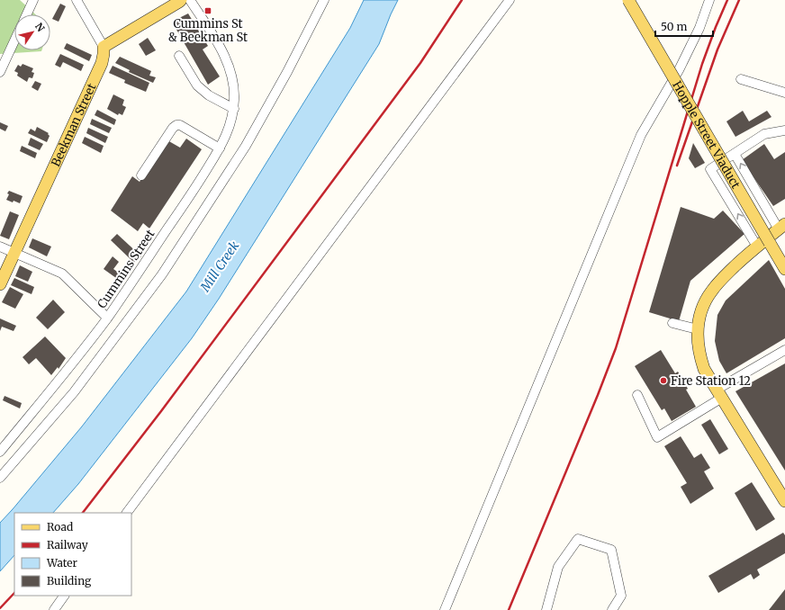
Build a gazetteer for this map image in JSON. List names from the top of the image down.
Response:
{
  "streets": {
    "main road": ["Beekman Street", "Hopple Street Viaduct"],
    "street": ["Cummins Street"]
  },
  "water": ["Mill Creek"],
  "places": {
    "transit": ["Cummins St & Beekman St"],
    "other": ["Fire Station 12"]
  },
  "legend": [
    "Road",
    "Railway",
    "Water",
    "Building"
  ],
  "scale_bar": "50 m",
  "north": "top right"
}
